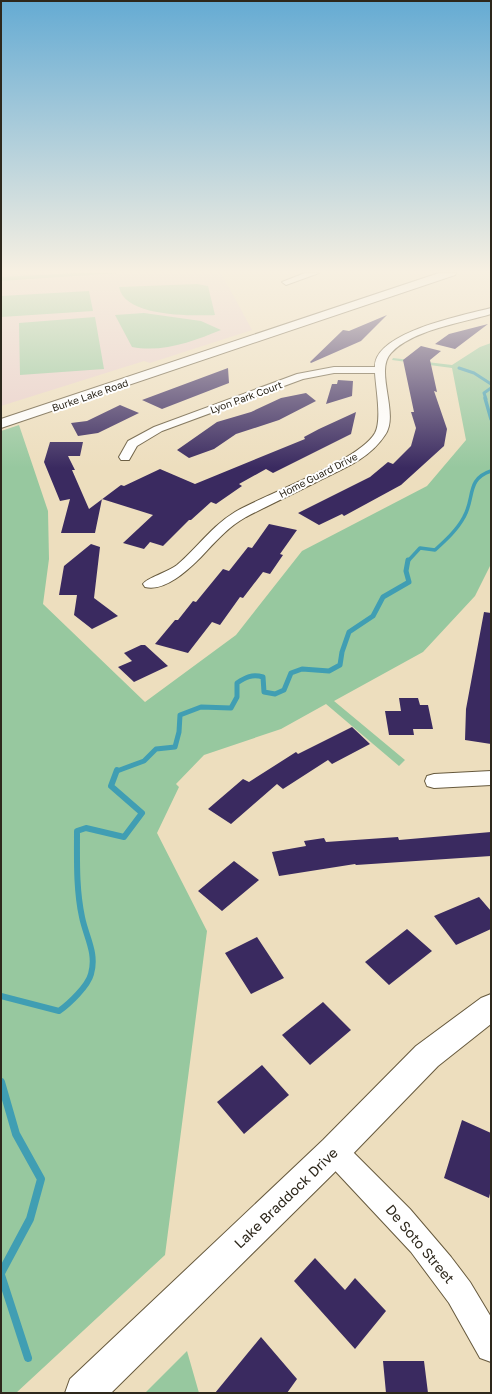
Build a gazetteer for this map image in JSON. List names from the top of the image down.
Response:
{
  "streets": {
    "main road": ["Burke Lake Road"],
    "street": [
      "Lyon Park Court",
      "Home Guard Drive",
      "Lake Braddock Drive",
      "De Soto Street"
    ]
  },
  "crossings": [
    ["Lyon Park Court", "Home Guard Drive"],
    ["Lake Braddock Drive", "De Soto Street"]
  ]
}
